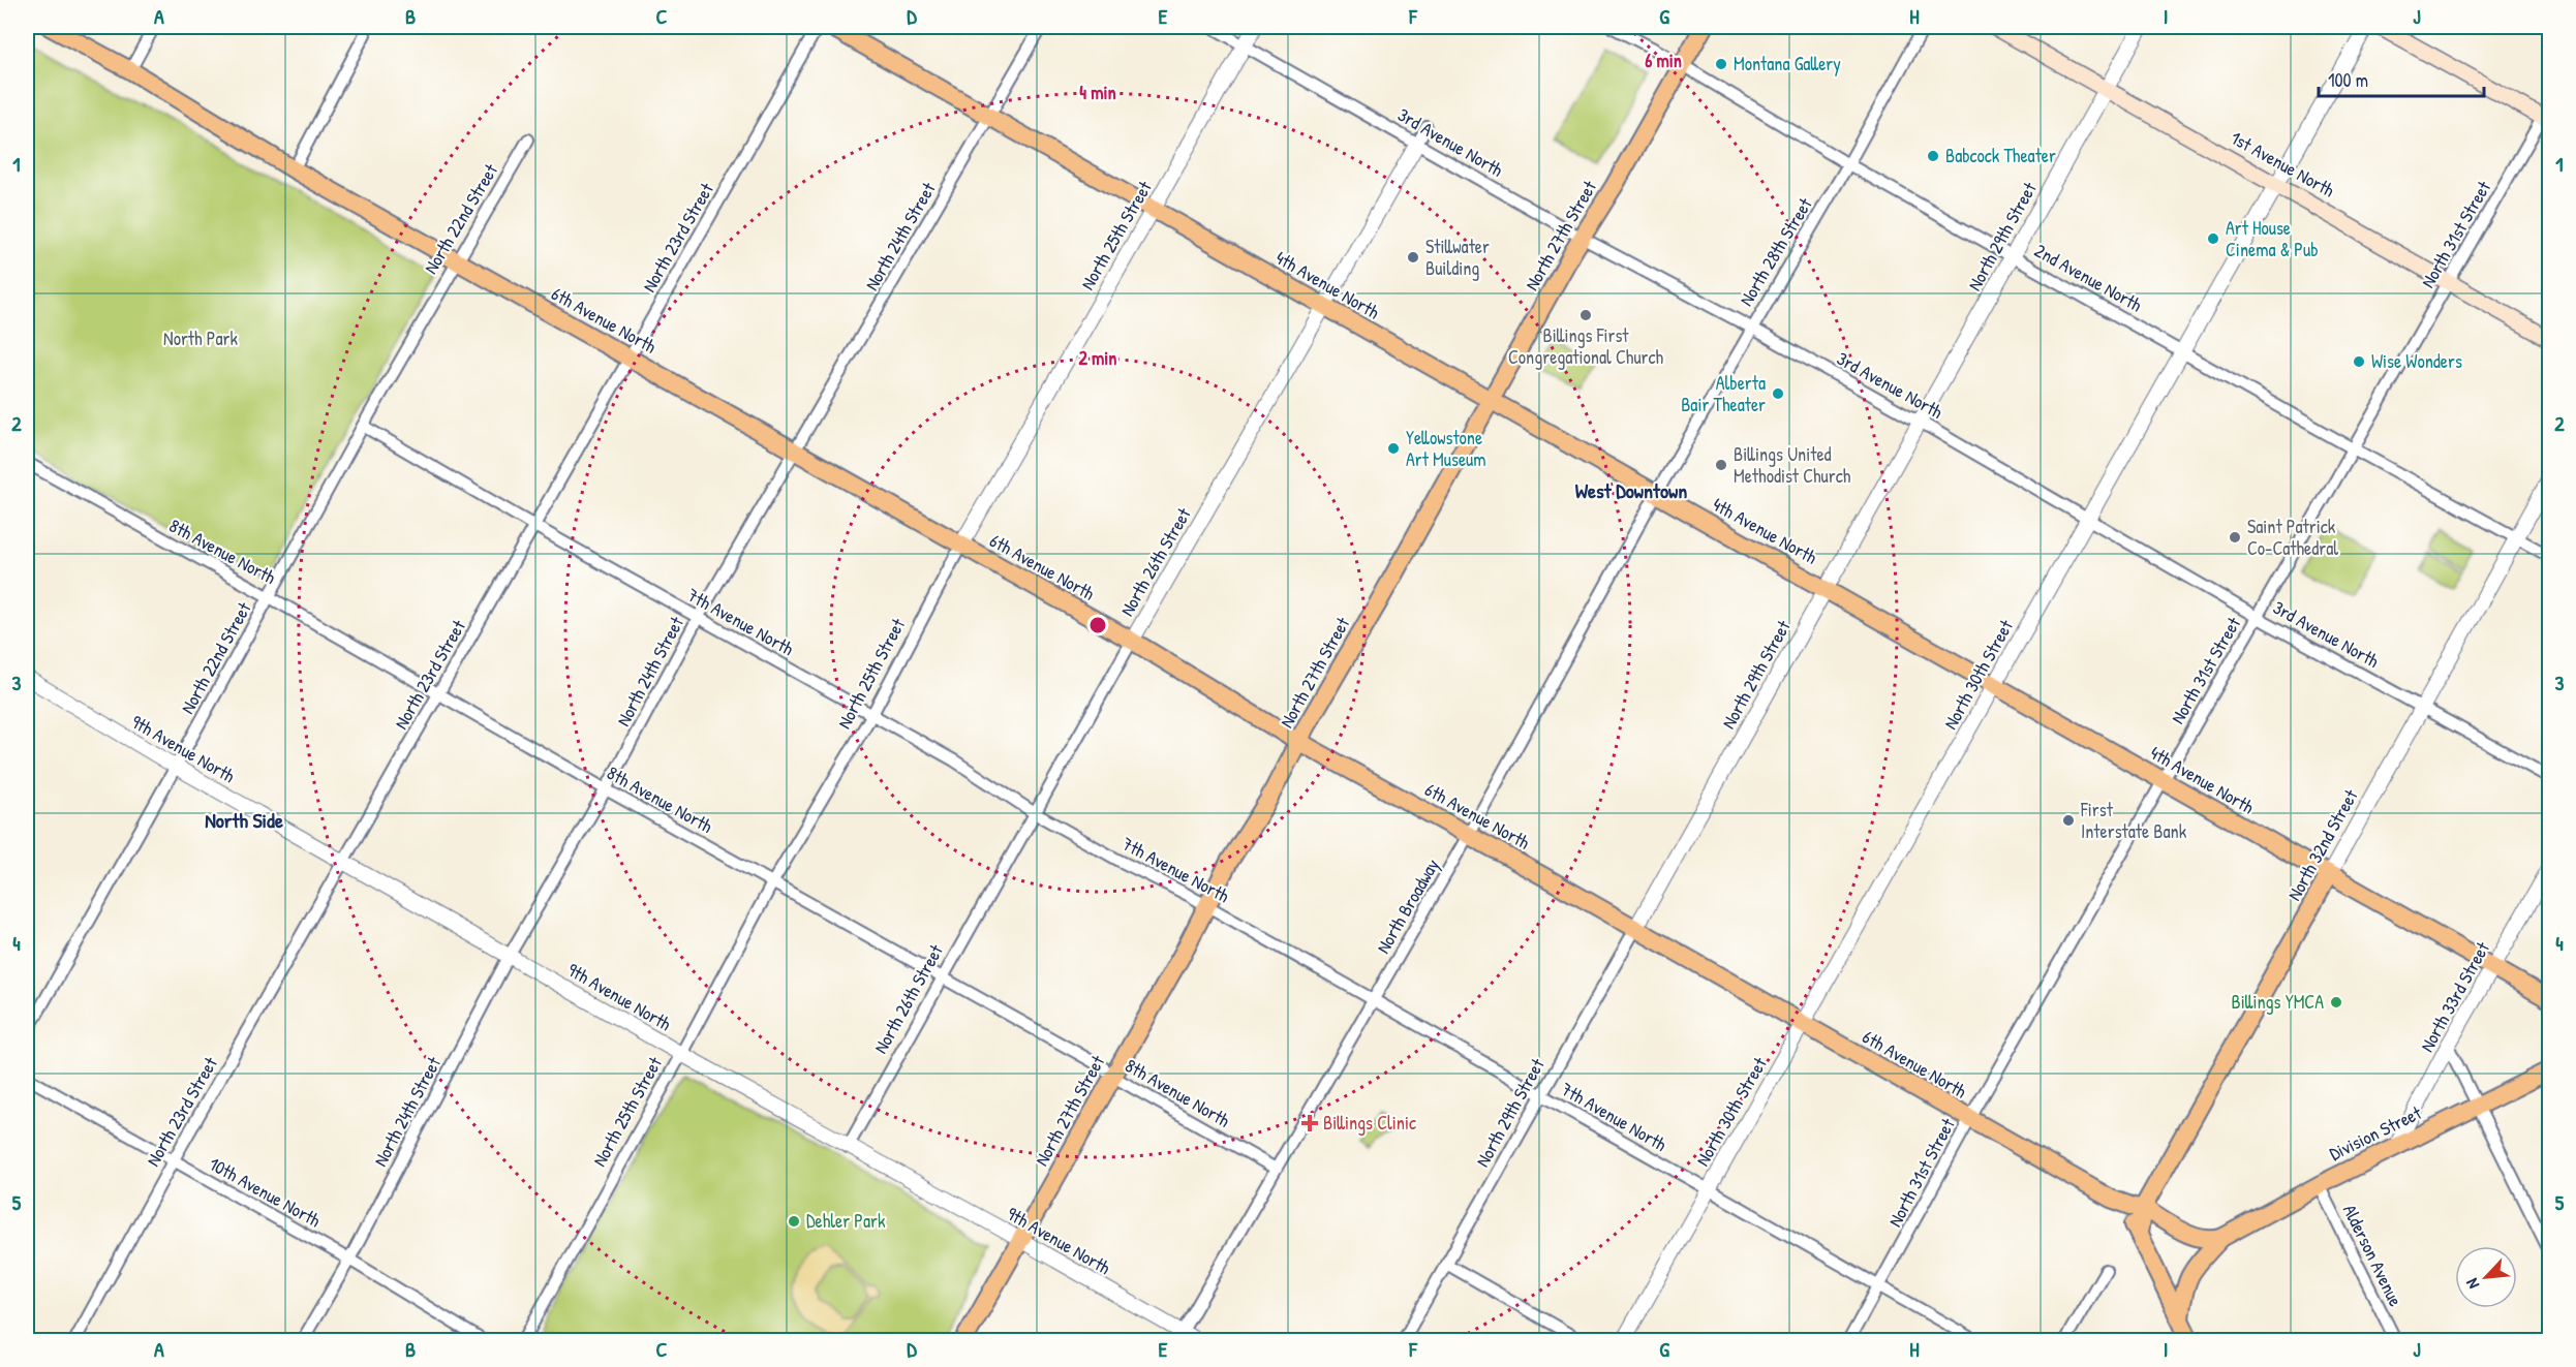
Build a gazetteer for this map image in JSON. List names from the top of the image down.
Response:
{
  "streets": {
    "main road": [
      "1st Avenue North",
      "North 27th Street",
      "4th Avenue North",
      "6th Avenue North",
      "North 32nd Street",
      "Division Street"
    ],
    "street": [
      "3rd Avenue North",
      "North 22nd Street",
      "North 31st Street",
      "North 25th Street",
      "North 24th Street",
      "North 29th Street",
      "North 23rd Street",
      "North 28th Street",
      "2nd Avenue North",
      "8th Avenue North",
      "North 26th Street",
      "7th Avenue North",
      "North 30th Street",
      "9th Avenue North",
      "North Broadway",
      "North 33rd Street",
      "10th Avenue North",
      "Alderson Avenue"
    ]
  },
  "crossings": [
    ["3rd Avenue North", "North 31st Street"],
    ["3rd Avenue North", "North 25th Street"],
    ["3rd Avenue North", "North 27th Street"],
    ["3rd Avenue North", "North 29th Street"],
    ["3rd Avenue North", "North 28th Street"],
    ["3rd Avenue North", "North 26th Street"],
    ["3rd Avenue North", "North 30th Street"],
    ["3rd Avenue North", "North 32nd Street"],
    ["1st Avenue North", "North 31st Street"],
    ["1st Avenue North", "North 29th Street"],
    ["1st Avenue North", "North 30th Street"],
    ["North 22nd Street", "6th Avenue North"],
    ["North 22nd Street", "8th Avenue North"],
    ["North 22nd Street", "7th Avenue North"],
    ["North 22nd Street", "9th Avenue North"],
    ["North 31st Street", "2nd Avenue North"],
    ["North 31st Street", "4th Avenue North"],
    ["North 31st Street", "6th Avenue North"],
    ["North 31st Street", "7th Avenue North"],
    ["North 25th Street", "4th Avenue North"],
    ["North 25th Street", "6th Avenue North"],
    ["North 25th Street", "8th Avenue North"],
    ["North 25th Street", "7th Avenue North"],
    ["North 25th Street", "9th Avenue North"],
    ["North 27th Street", "2nd Avenue North"],
    ["North 27th Street", "4th Avenue North"],
    ["North 27th Street", "6th Avenue North"],
    ["North 27th Street", "8th Avenue North"],
    ["North 27th Street", "7th Avenue North"],
    ["North 27th Street", "9th Avenue North"],
    ["North 24th Street", "4th Avenue North"],
    ["North 24th Street", "6th Avenue North"],
    ["North 24th Street", "8th Avenue North"],
    ["North 24th Street", "7th Avenue North"],
    ["North 24th Street", "9th Avenue North"],
    ["North 24th Street", "10th Avenue North"],
    ["North 29th Street", "2nd Avenue North"],
    ["North 29th Street", "4th Avenue North"],
    ["North 29th Street", "6th Avenue North"],
    ["North 29th Street", "7th Avenue North"],
    ["North 23rd Street", "6th Avenue North"],
    ["North 23rd Street", "8th Avenue North"],
    ["North 23rd Street", "7th Avenue North"],
    ["North 23rd Street", "9th Avenue North"],
    ["North 23rd Street", "10th Avenue North"],
    ["North 28th Street", "2nd Avenue North"],
    ["North 28th Street", "4th Avenue North"],
    ["North 28th Street", "North Broadway"],
    ["2nd Avenue North", "North 30th Street"],
    ["2nd Avenue North", "North 32nd Street"],
    ["4th Avenue North", "North 26th Street"],
    ["4th Avenue North", "North 30th Street"],
    ["4th Avenue North", "North 32nd Street"],
    ["4th Avenue North", "North Broadway"],
    ["4th Avenue North", "North 33rd Street"],
    ["6th Avenue North", "North 26th Street"],
    ["6th Avenue North", "North 30th Street"],
    ["6th Avenue North", "North 32nd Street"],
    ["6th Avenue North", "North Broadway"],
    ["6th Avenue North", "Division Street"],
    ["8th Avenue North", "North 26th Street"],
    ["8th Avenue North", "North Broadway"],
    ["North 26th Street", "7th Avenue North"],
    ["North 26th Street", "9th Avenue North"],
    ["7th Avenue North", "North 30th Street"],
    ["7th Avenue North", "North Broadway"],
    ["9th Avenue North", "North Broadway"],
    ["North 33rd Street", "Division Street"],
    ["Division Street", "Alderson Avenue"]
  ],
  "districts": ["West Downtown", "North Side"],
  "parks": ["North Park"],
  "places": {
    "other": [
      "Montana Gallery",
      "Babcock Theater",
      "Art House Cinema & Pub",
      "Stillwater Building",
      "Billings First Congregational Church",
      "Wise Wonders",
      "Alberta Bair Theater",
      "Yellowstone Art Museum",
      "Billings United Methodist Church",
      "Saint Patrick Co-Cathedral",
      "First Interstate Bank",
      "Billings YMCA",
      "Dehler Park"
    ],
    "health": ["Billings Clinic"]
  },
  "scale_bar": "100 m",
  "north": "bottom left",
  "grid": {
    "columns": [
      "A",
      "B",
      "C",
      "D",
      "E",
      "F",
      "G",
      "H",
      "I",
      "J"
    ],
    "rows": [
      "1",
      "2",
      "3",
      "4",
      "5"
    ]
  },
  "rings": ["6 min", "4 min", "2 min"]
}
